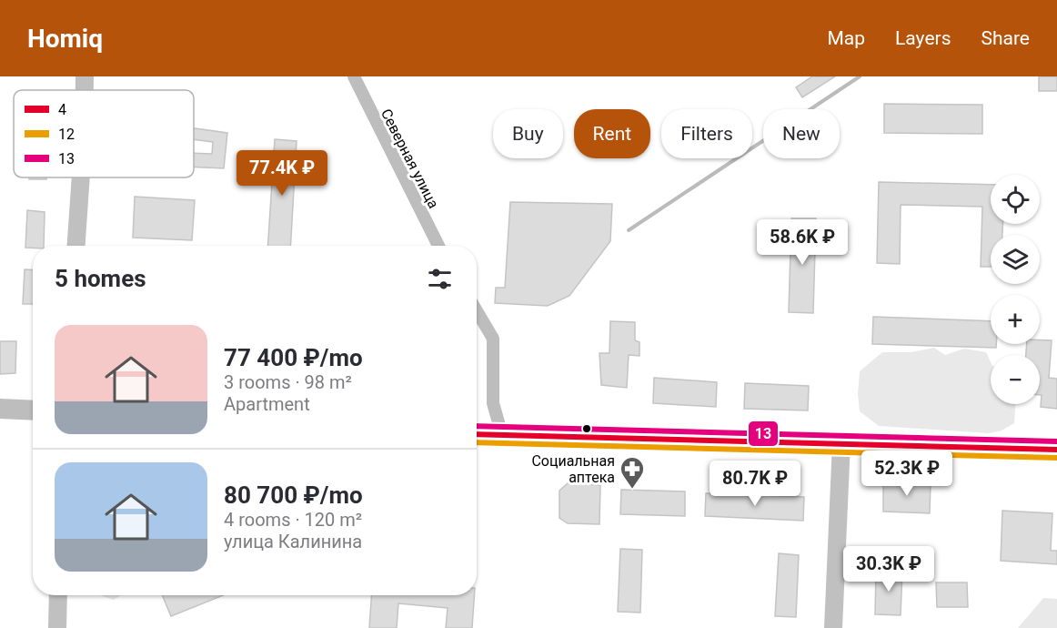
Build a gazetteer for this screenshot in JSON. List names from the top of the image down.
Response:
{
  "streets": {
    "street": ["Северная улица"]
  },
  "places": {
    "pharmacy": ["Социальная аптека"]
  },
  "lines": ["transit line 13", "transit line 4", "transit line 12"],
  "legend": ["4", "12", "13"],
  "page": {
    "header": "Homiq",
    "nav": ["Map", "Layers", "Share"],
    "chip": [
      "Buy",
      "Rent",
      "Filters",
      "New"
    ],
    "price": [
      "77.4K ₽",
      "58.6K ₽",
      "52.3K ₽",
      "80.7K ₽",
      "30.3K ₽"
    ],
    "map_buttons": ["+", "−"],
    "heading": "5 homes",
    "list": [
      {
        "name": "77 400 ₽/mo",
        "note": "3 rooms · 98 m² · Apartment"
      },
      {
        "name": "80 700 ₽/mo",
        "note": "4 rooms · 120 m² · улица Калинина"
      }
    ]
  }
}
